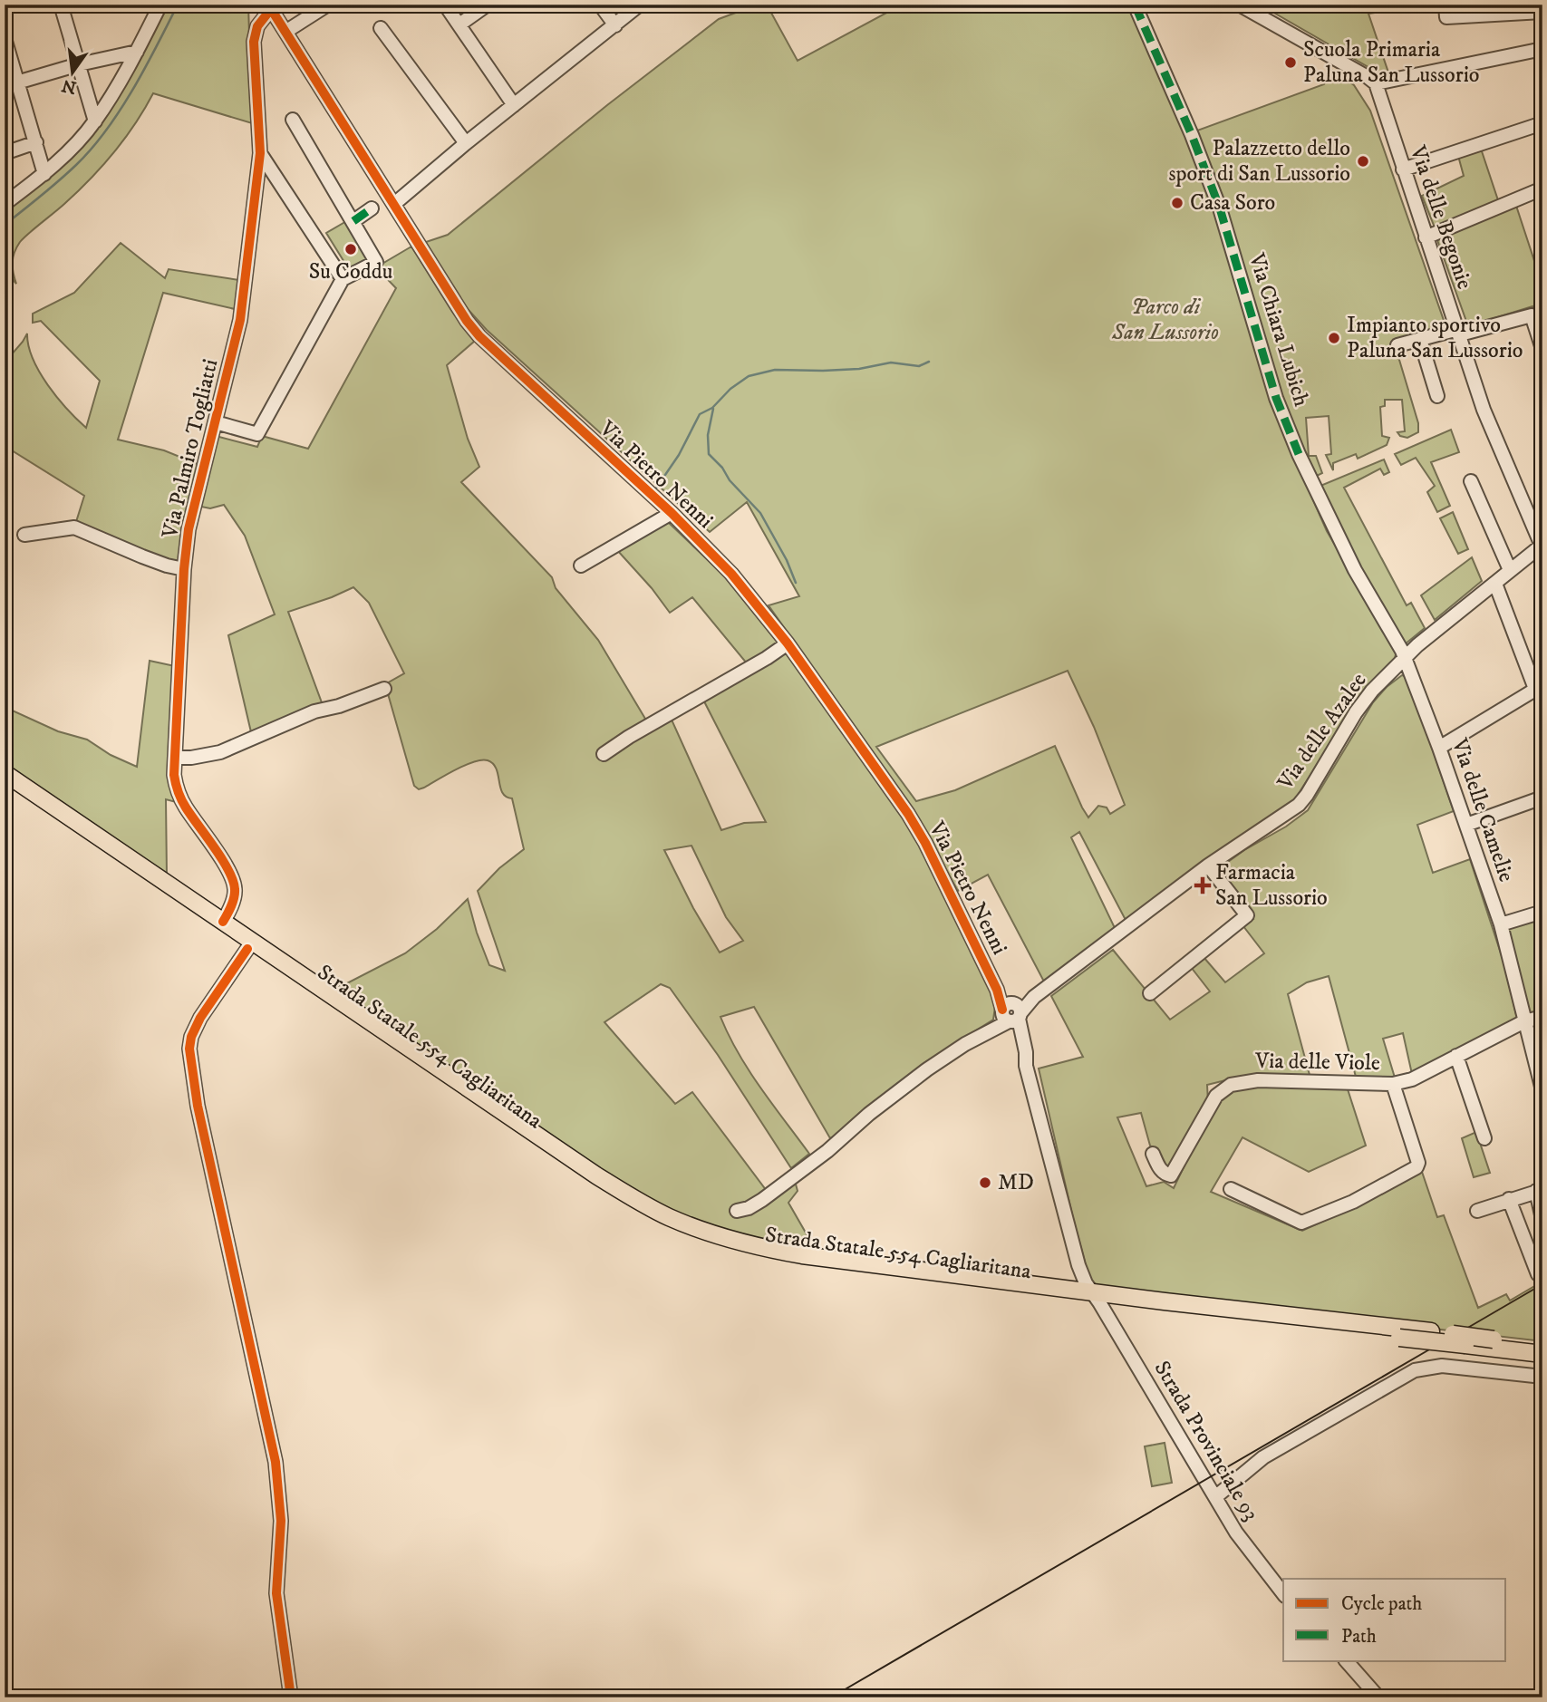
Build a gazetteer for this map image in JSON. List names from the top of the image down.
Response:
{
  "streets": {
    "main road": ["Strada Statale 554 Cagliaritana"],
    "street": [
      "Via delle Begonie",
      "Via Chiara Lubich",
      "Via Palmiro Togliatti",
      "Via Pietro Nenni",
      "Via delle Azalee",
      "Via delle Camelie",
      "Via delle Viole",
      "Strada Provinciale 93"
    ]
  },
  "crossings": [
    ["Via delle Begonie", "Via delle Azalee"],
    ["Via Chiara Lubich", "Via delle Azalee"],
    ["Via Chiara Lubich", "Via delle Camelie"],
    ["Via Palmiro Togliatti", "Via Pietro Nenni"],
    ["Via Palmiro Togliatti", "Strada Statale 554 Cagliaritana"],
    ["Via Pietro Nenni", "Via delle Azalee"],
    ["Via delle Azalee", "Via delle Camelie"],
    ["Via delle Camelie", "Via delle Viole"],
    ["Strada Statale 554 Cagliaritana", "Strada Provinciale 93"]
  ],
  "parks": ["Parco di San Lussorio"],
  "places": {
    "other": [
      "Scuola Primaria Paluna San Lussorio",
      "Palazzetto dello sport di San Lussorio",
      "Casa Soro",
      "Su Coddu",
      "Impianto sportivo Paluna San Lussorio",
      "MD"
    ],
    "health": ["Farmacia San Lussorio"]
  },
  "legend": ["Cycle path", "Path"],
  "north": "bottom"
}
